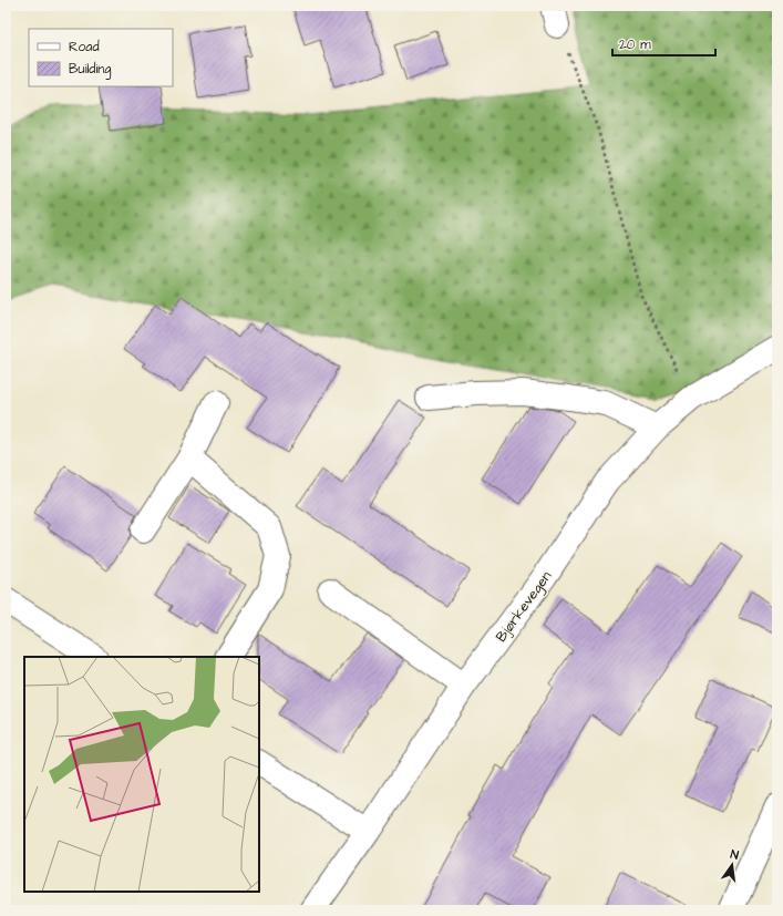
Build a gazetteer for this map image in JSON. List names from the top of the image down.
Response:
{
  "streets": {
    "street": ["Bjørkevegen"]
  },
  "legend": ["Road", "Building"],
  "scale_bar": "20 m",
  "north": "top"
}
